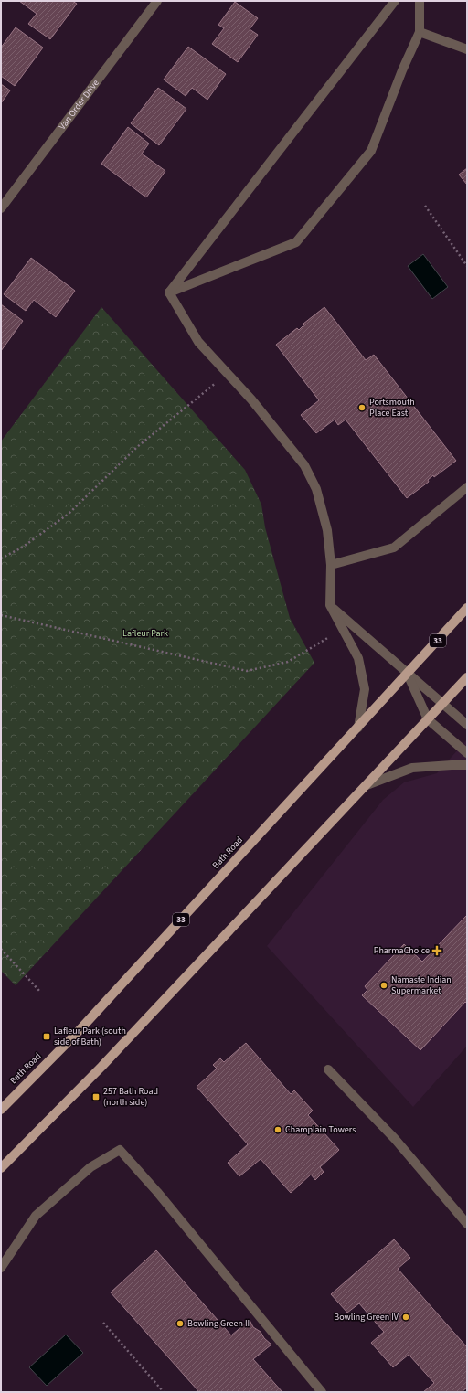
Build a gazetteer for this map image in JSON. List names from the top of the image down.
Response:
{
  "streets": {
    "main road": ["33", "Bath Road"],
    "street": ["Van Order Drive"]
  },
  "parks": ["Lafleur Park"],
  "places": {
    "other": [
      "Portsmouth Place East",
      "Namaste Indian Supermarket",
      "Champlain Towers",
      "Bowling Green IV",
      "Bowling Green II"
    ],
    "health": ["PharmaChoice"],
    "transit": ["Lafleur Park (south side of Bath)", "257 Bath Road (north side)"]
  }
}
